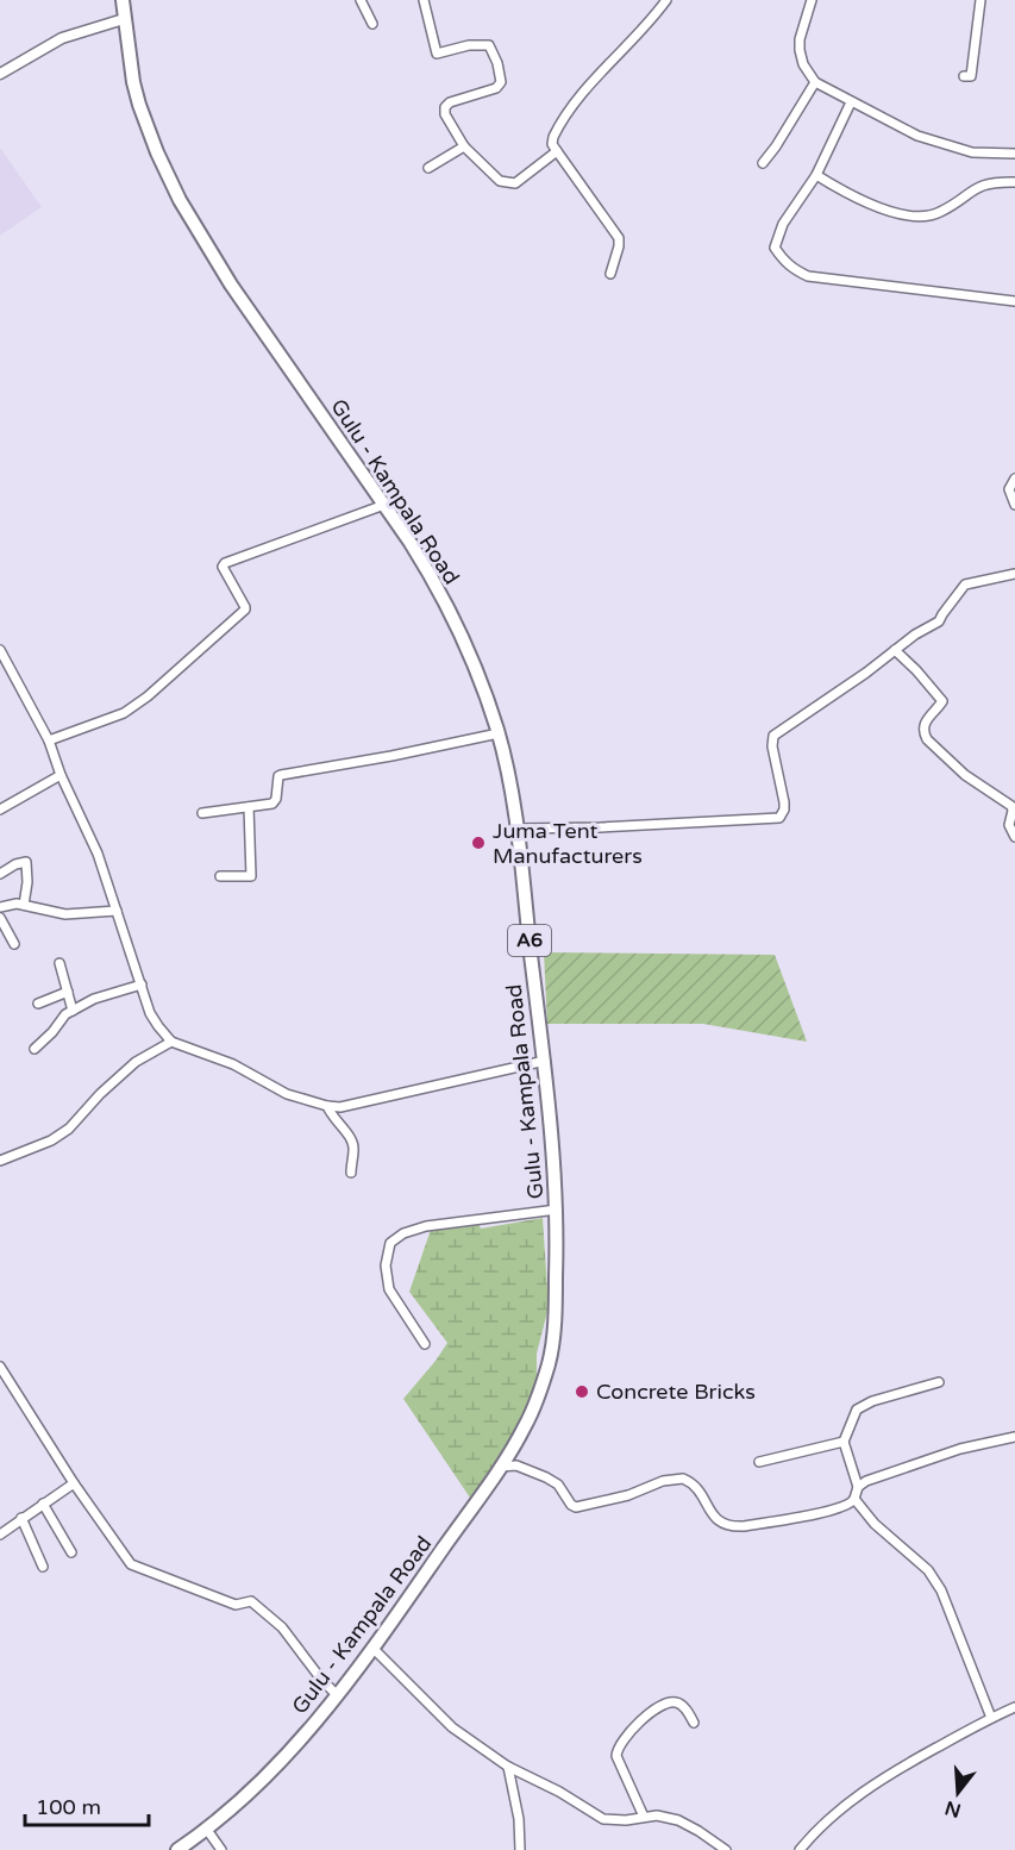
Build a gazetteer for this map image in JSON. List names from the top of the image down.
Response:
{
  "streets": {
    "main road": ["Gulu - Kampala Road", "A6"]
  },
  "places": ["Juma Tent Manufacturers", "Concrete Bricks"],
  "scale_bar": "100 m",
  "north": "bottom"
}
